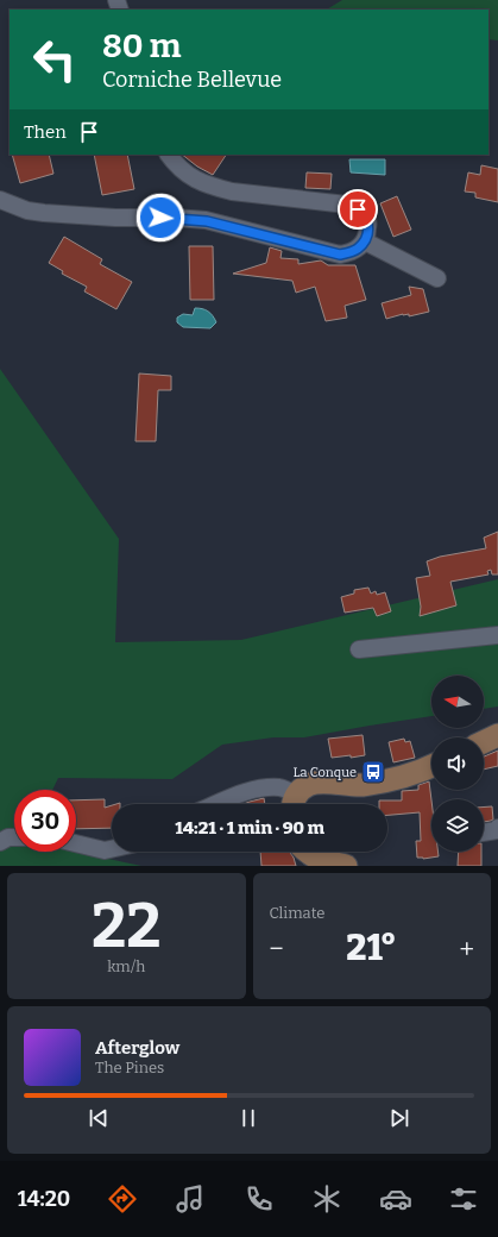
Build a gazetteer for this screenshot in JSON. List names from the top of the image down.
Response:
{
  "places": {
    "bus stop": ["La Conque"]
  },
  "north": "left",
  "page": {
    "turn": ["80 m", "Corniche Bellevue"],
    "then": "Then",
    "limit": "30",
    "trip": "14:21 · 1 min · 90 m",
    "tile": [
      ["22", "km/h"],
      "Climate"
    ],
    "heat": ["−", "21°", "+"],
    "song": ["Afterglow", "The Pines"],
    "tabs": "14:20"
  }
}
